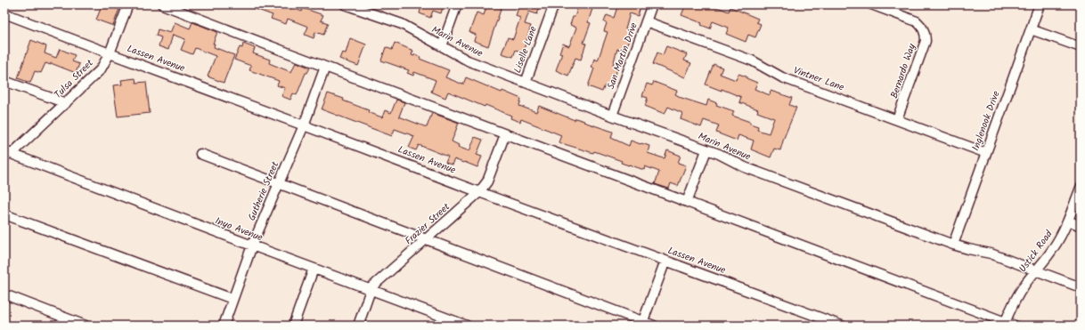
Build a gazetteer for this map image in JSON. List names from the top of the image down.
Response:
{
  "streets": {
    "street": [
      "Marin Avenue",
      "Liselle Lane",
      "San Martin Drive",
      "Lassen Avenue",
      "Bernardo Way",
      "Tulsa Street",
      "Vintner Lane",
      "Inglenook Drive",
      "Gutherie Street",
      "Frazier Street",
      "Inyo Avenue",
      "Ustick Road"
    ]
  },
  "crossings": [
    ["Marin Avenue", "Liselle Lane"],
    ["Marin Avenue", "San Martin Drive"],
    ["Marin Avenue", "Inglenook Drive"],
    ["Marin Avenue", "Ustick Road"],
    ["San Martin Drive", "Vintner Lane"],
    ["Lassen Avenue", "Tulsa Street"],
    ["Lassen Avenue", "Gutherie Street"],
    ["Lassen Avenue", "Frazier Street"],
    ["Bernardo Way", "Vintner Lane"],
    ["Tulsa Street", "Inyo Avenue"],
    ["Vintner Lane", "Inglenook Drive"],
    ["Gutherie Street", "Inyo Avenue"],
    ["Frazier Street", "Inyo Avenue"]
  ]
}
